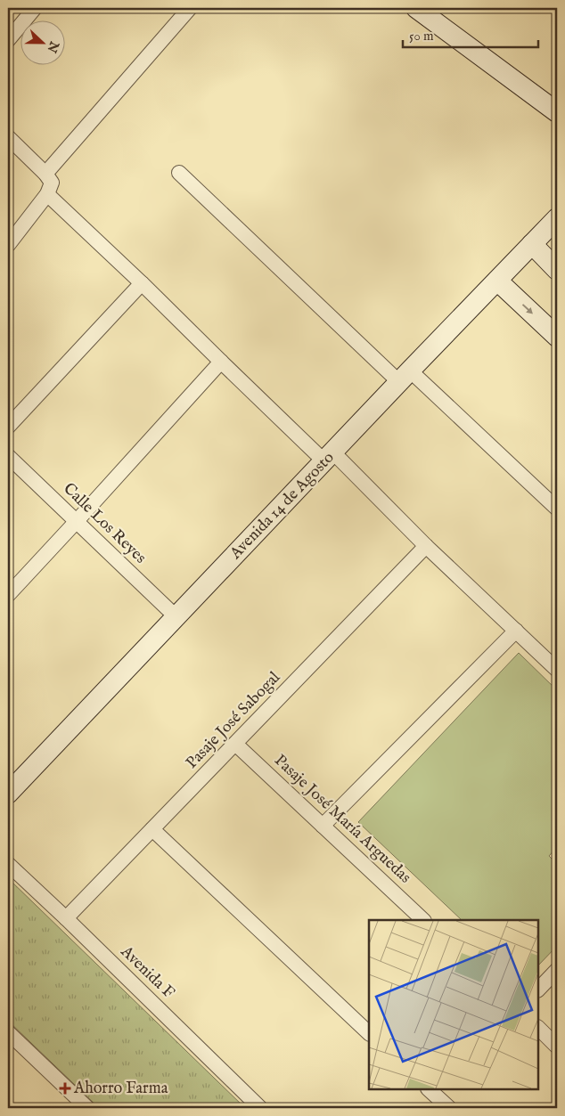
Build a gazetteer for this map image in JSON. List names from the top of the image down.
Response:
{
  "streets": {
    "street": [
      "Avenida 14 de Agosto",
      "Calle Los Reyes",
      "Pasaje José Sabogal",
      "Pasaje José María Arguedas",
      "Avenida F"
    ]
  },
  "crossings": [
    ["Avenida 14 de Agosto", "Calle Los Reyes"],
    ["Pasaje José Sabogal", "Pasaje José María Arguedas"],
    ["Pasaje José Sabogal", "Avenida F"]
  ],
  "places": {
    "health": ["Ahorro Farma"]
  },
  "scale_bar": "50 m",
  "north": "right"
}
